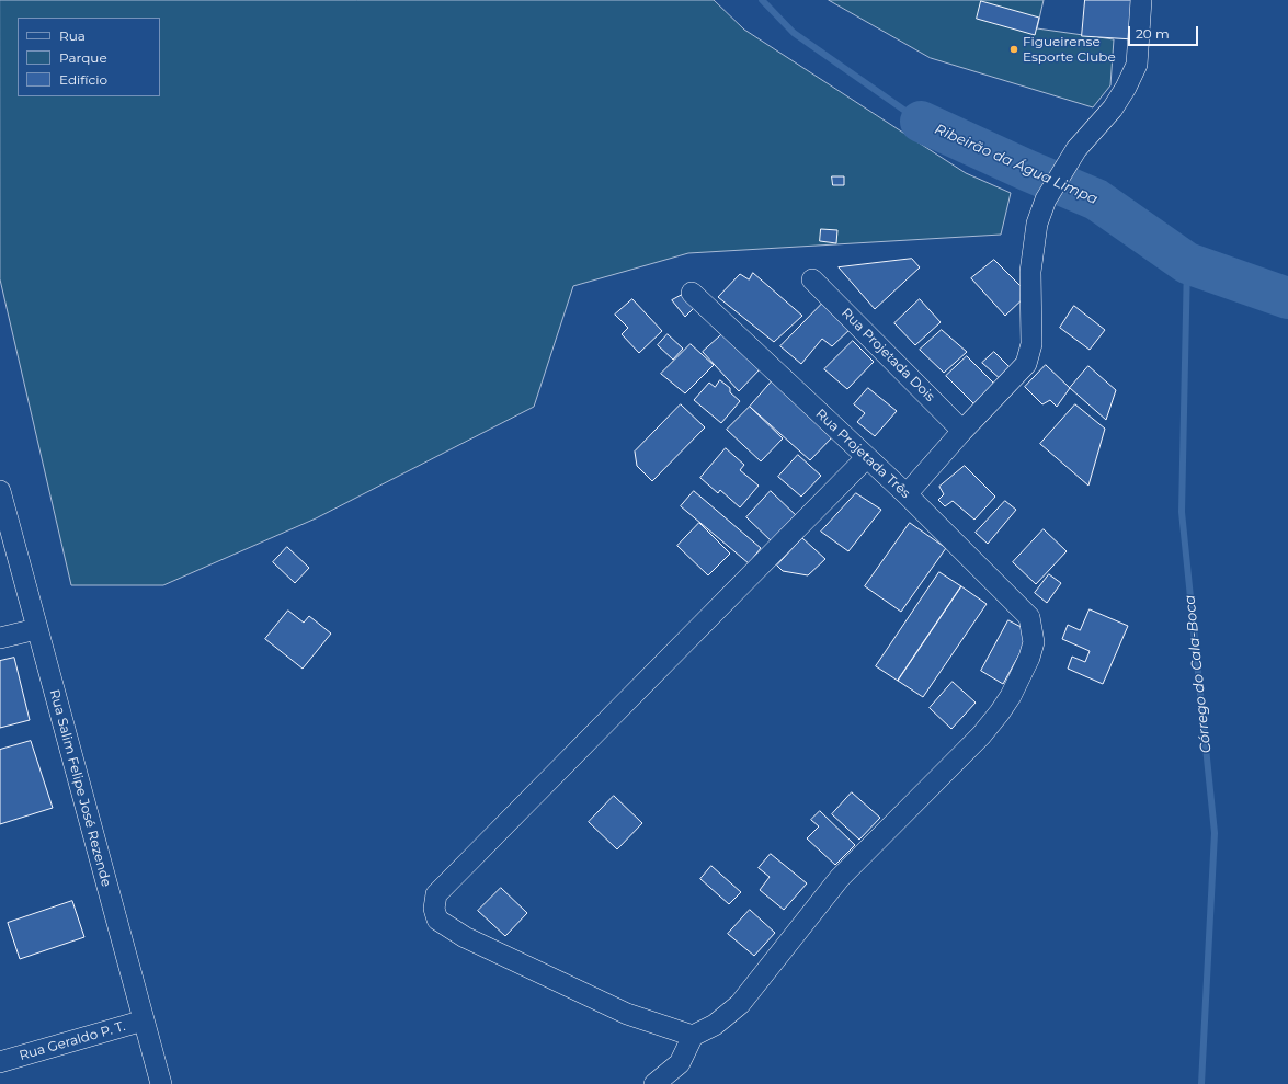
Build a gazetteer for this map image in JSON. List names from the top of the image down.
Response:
{
  "streets": {
    "street": [
      "Rua Projetada Dois",
      "Rua Projetada Três",
      "Rua Salim Felipe José Rezende",
      "Rua Geraldo P. T."
    ]
  },
  "crossings": [
    ["Rua Salim Felipe José Rezende", "Rua Geraldo P. T."]
  ],
  "water": ["Ribeirão da Água Limpa", "Córrego do Cala-Boca"],
  "places": ["Figueirense Esporte Clube"],
  "legend": ["Rua", "Parque", "Edifício"],
  "scale_bar": "20 m"
}
